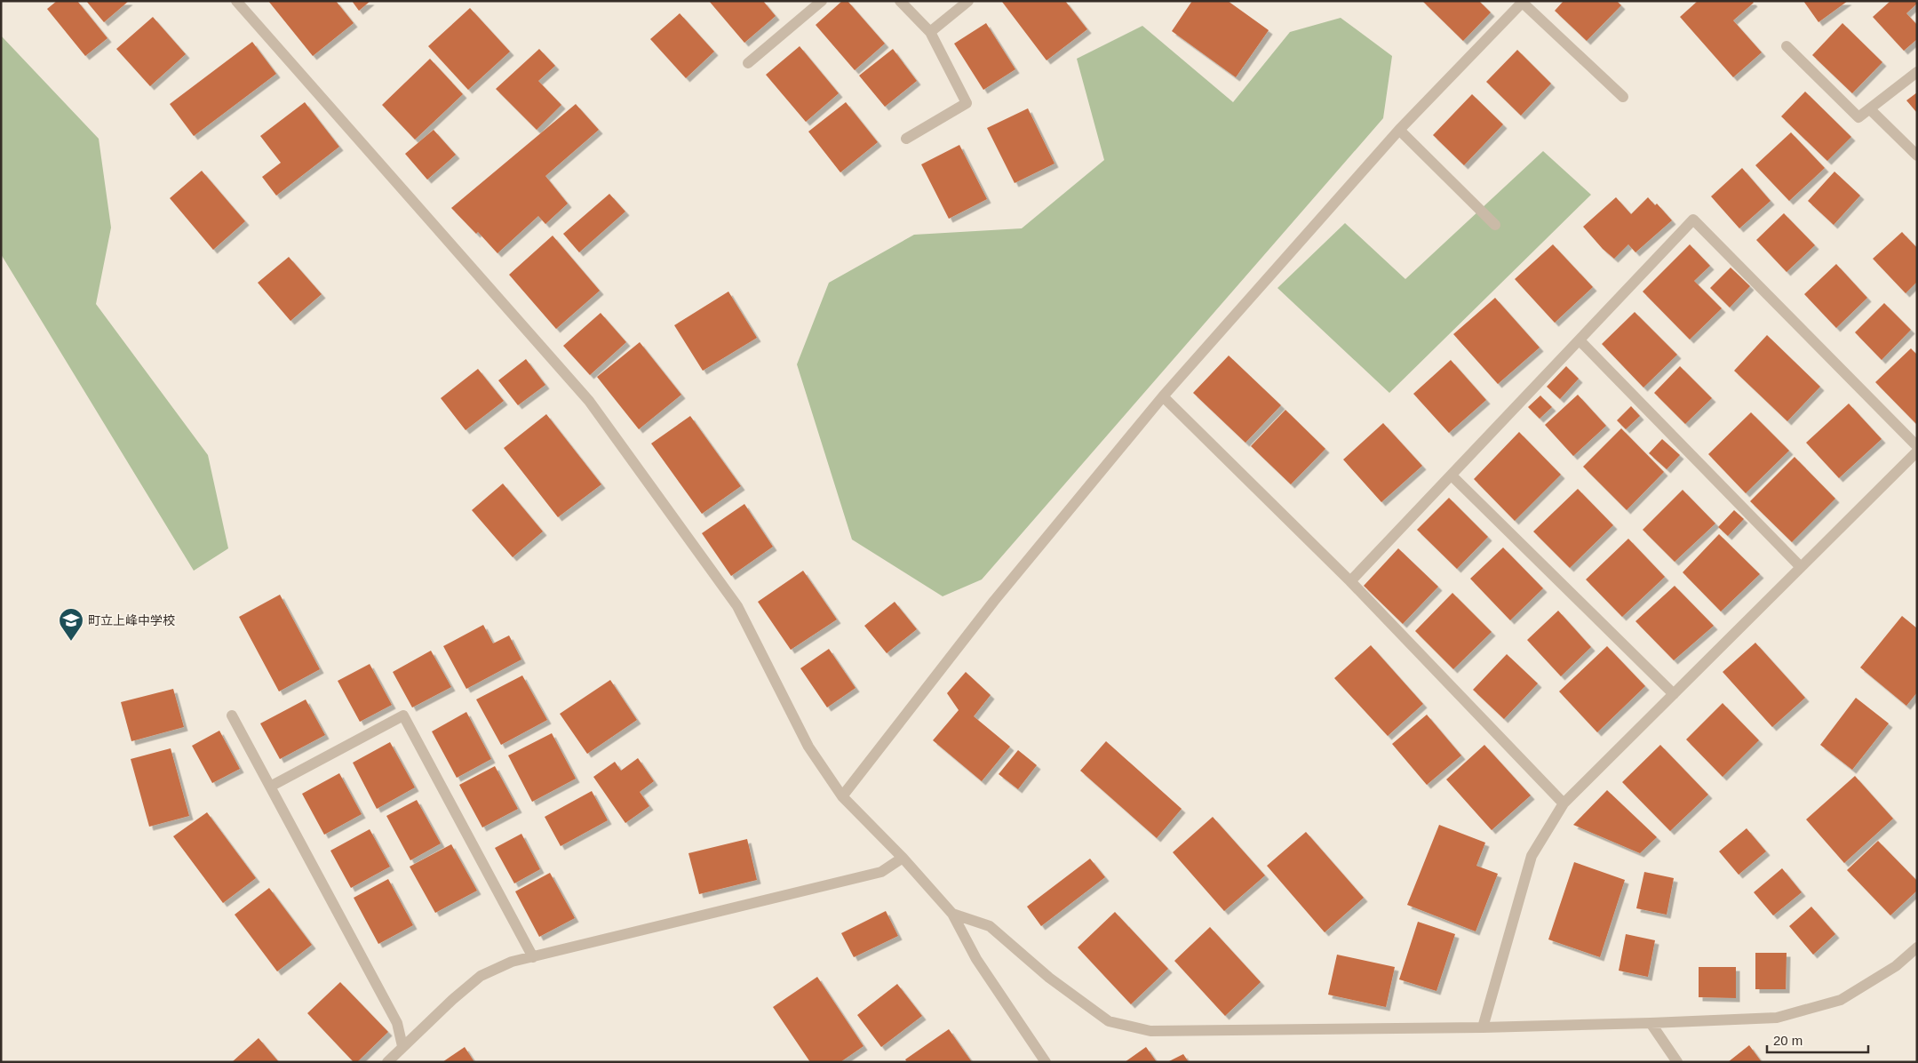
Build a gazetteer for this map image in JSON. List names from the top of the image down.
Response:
{
  "places": {
    "school or university": ["町立上峰中学校"]
  },
  "scale_bar": "20 m"
}
